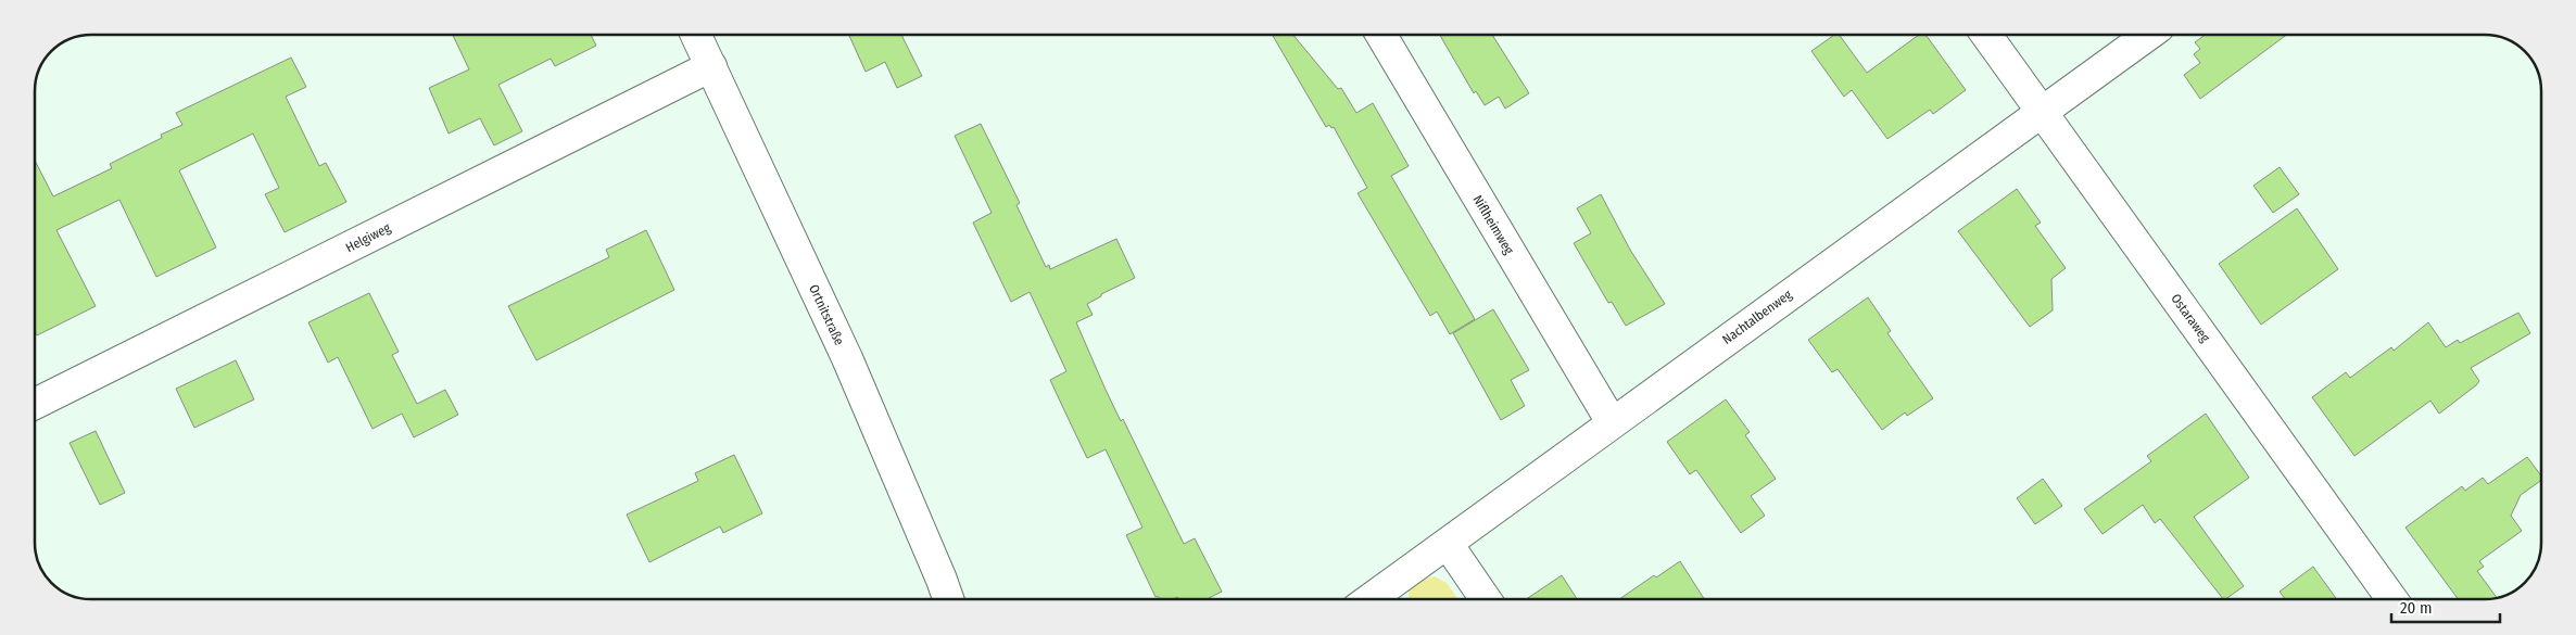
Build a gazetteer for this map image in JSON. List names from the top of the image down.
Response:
{
  "streets": {
    "street": [
      "Niflheimweg",
      "Helgiweg",
      "Ortnitstraße",
      "Nachtalbenweg",
      "Ostaraweg"
    ]
  },
  "crossings": [
    ["Niflheimweg", "Nachtalbenweg"],
    ["Helgiweg", "Ortnitstraße"],
    ["Nachtalbenweg", "Ostaraweg"]
  ],
  "scale_bar": "20 m"
}
